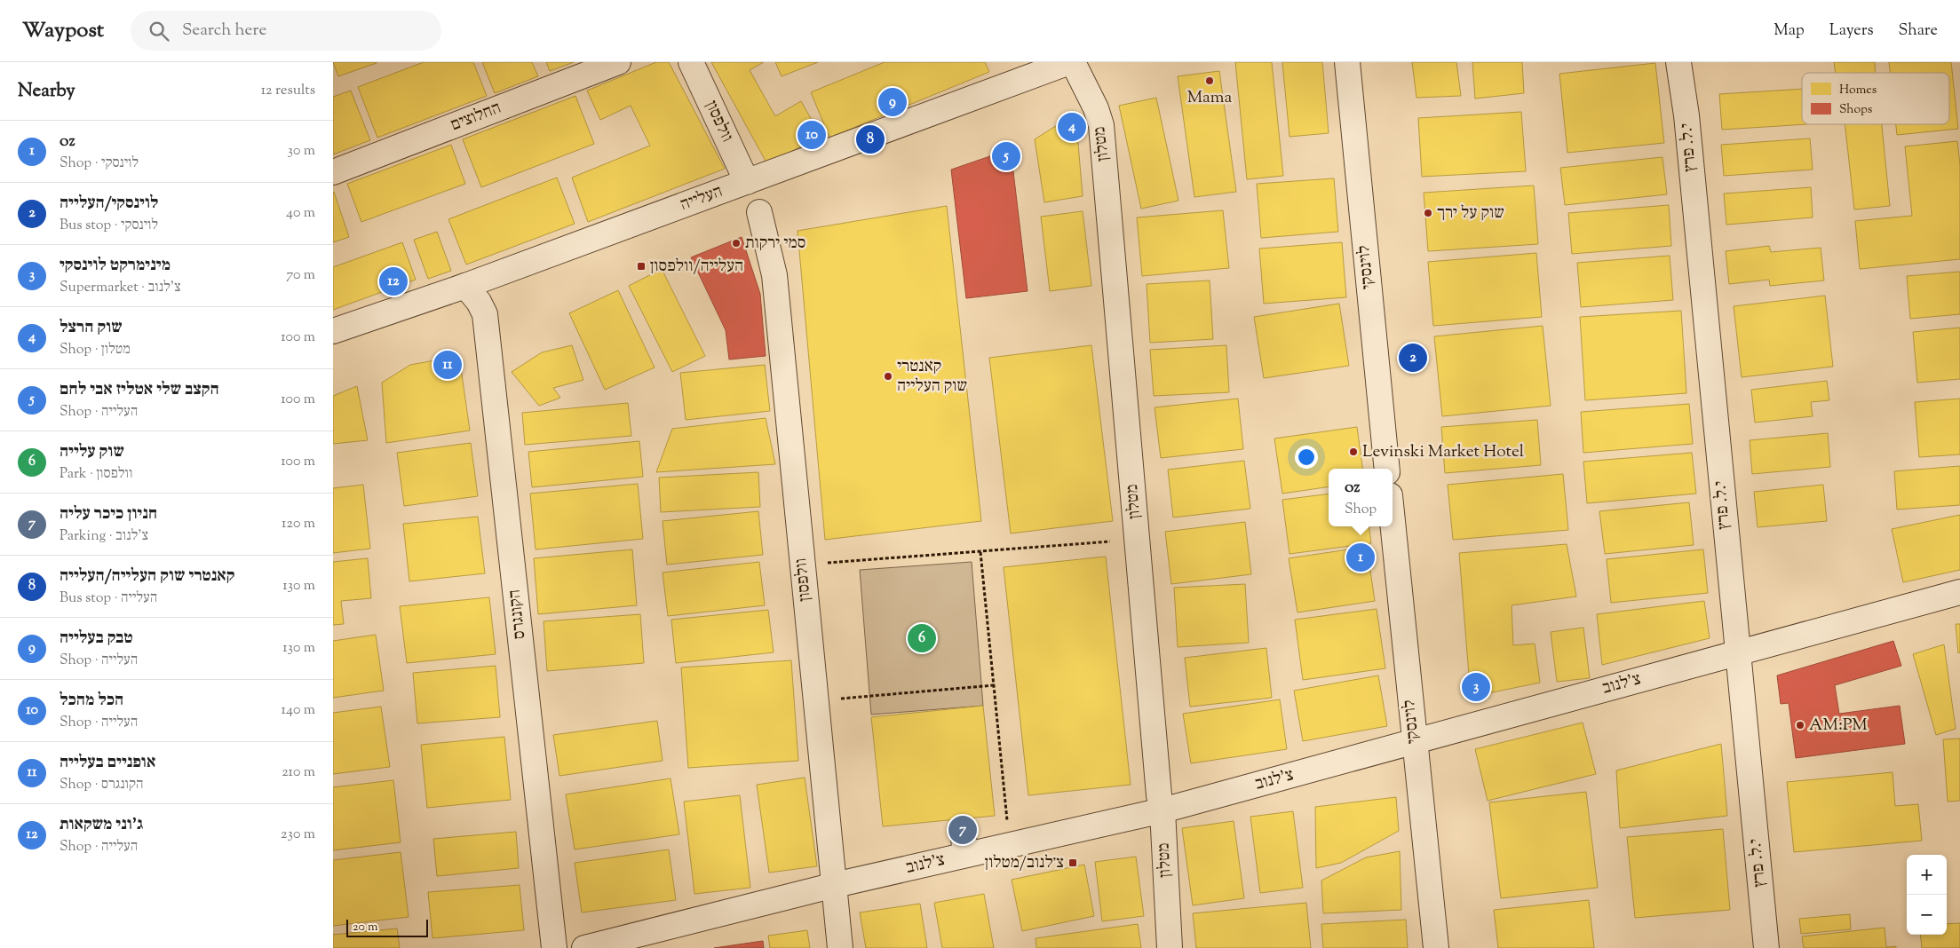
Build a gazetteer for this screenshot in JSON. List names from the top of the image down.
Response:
{
  "streets": {
    "street": [
      "החלוצים",
      "וולפסון",
      "מטלון",
      "י.ל. פרץ",
      "העלייה",
      "לוינסקי",
      "הקונגרס",
      "צ'לנוב"
    ]
  },
  "crossings": [
    ["וולפסון", "העלייה"],
    ["וולפסון", "צ'לנוב"],
    ["מטלון", "צ'לנוב"],
    ["י.ל. פרץ", "צ'לנוב"],
    ["העלייה", "הקונגרס"],
    ["לוינסקי", "צ'לנוב"]
  ],
  "places": {
    "other": [
      "Mama",
      "שוק על ירך",
      "סמי ירקות",
      "קאנטרי שוק העלייה",
      "Levinski Market Hotel",
      "AM:PM"
    ],
    "transit": ["העלייה/וולפסון", "צ׳לנוב/מטלון"]
  },
  "legend": ["Homes", "Shops"],
  "scale_bar": "20 m",
  "page": {
    "header": "Waypost",
    "search": "Search here",
    "nav": ["Map", "Layers", "Share"],
    "heading": ["Nearby", "12 results"],
    "pins": [
      "9",
      "4",
      "10",
      "8",
      "5",
      "12",
      "2",
      "11",
      "1",
      "6",
      "3",
      "7"
    ],
    "list": [
      {
        "mark": "1",
        "name": "oz",
        "note": "Shop · לוינסקי",
        "value": "30 m"
      },
      {
        "mark": "2",
        "name": "לוינסקי/העלייה",
        "note": "Bus stop · לוינסקי",
        "value": "40 m"
      },
      {
        "mark": "3",
        "name": "מינימרקט לוינסקי",
        "note": "Supermarket · צ'לנוב",
        "value": "70 m"
      },
      {
        "mark": "4",
        "name": "שוק הרצל",
        "note": "Shop · מטלון",
        "value": "100 m"
      },
      {
        "mark": "5",
        "name": "הקצב שלי אטליז אבי לחם",
        "note": "Shop · העלייה",
        "value": "100 m"
      },
      {
        "mark": "6",
        "name": "שוק עלייה",
        "note": "Park · וולפסון",
        "value": "100 m"
      },
      {
        "mark": "7",
        "name": "חניון כיכר עליה",
        "note": "Parking · צ'לנוב",
        "value": "120 m"
      },
      {
        "mark": "8",
        "name": "קאנטרי שוק העלייה/העלייה",
        "note": "Bus stop · העלייה",
        "value": "130 m"
      },
      {
        "mark": "9",
        "name": "טבק בעלייה",
        "note": "Shop · העלייה",
        "value": "130 m"
      },
      {
        "mark": "10",
        "name": "הכל מהכל",
        "note": "Shop · העלייה",
        "value": "140 m"
      },
      {
        "mark": "11",
        "name": "אופניים בעלייה",
        "note": "Shop · הקונגרס",
        "value": "210 m"
      },
      {
        "mark": "12",
        "name": "ג'וני משקאות",
        "note": "Shop · העלייה",
        "value": "230 m"
      }
    ],
    "popup": ["oz", "Shop"],
    "map_buttons": ["+", "−"],
    "scale": "20 m"
  }
}
